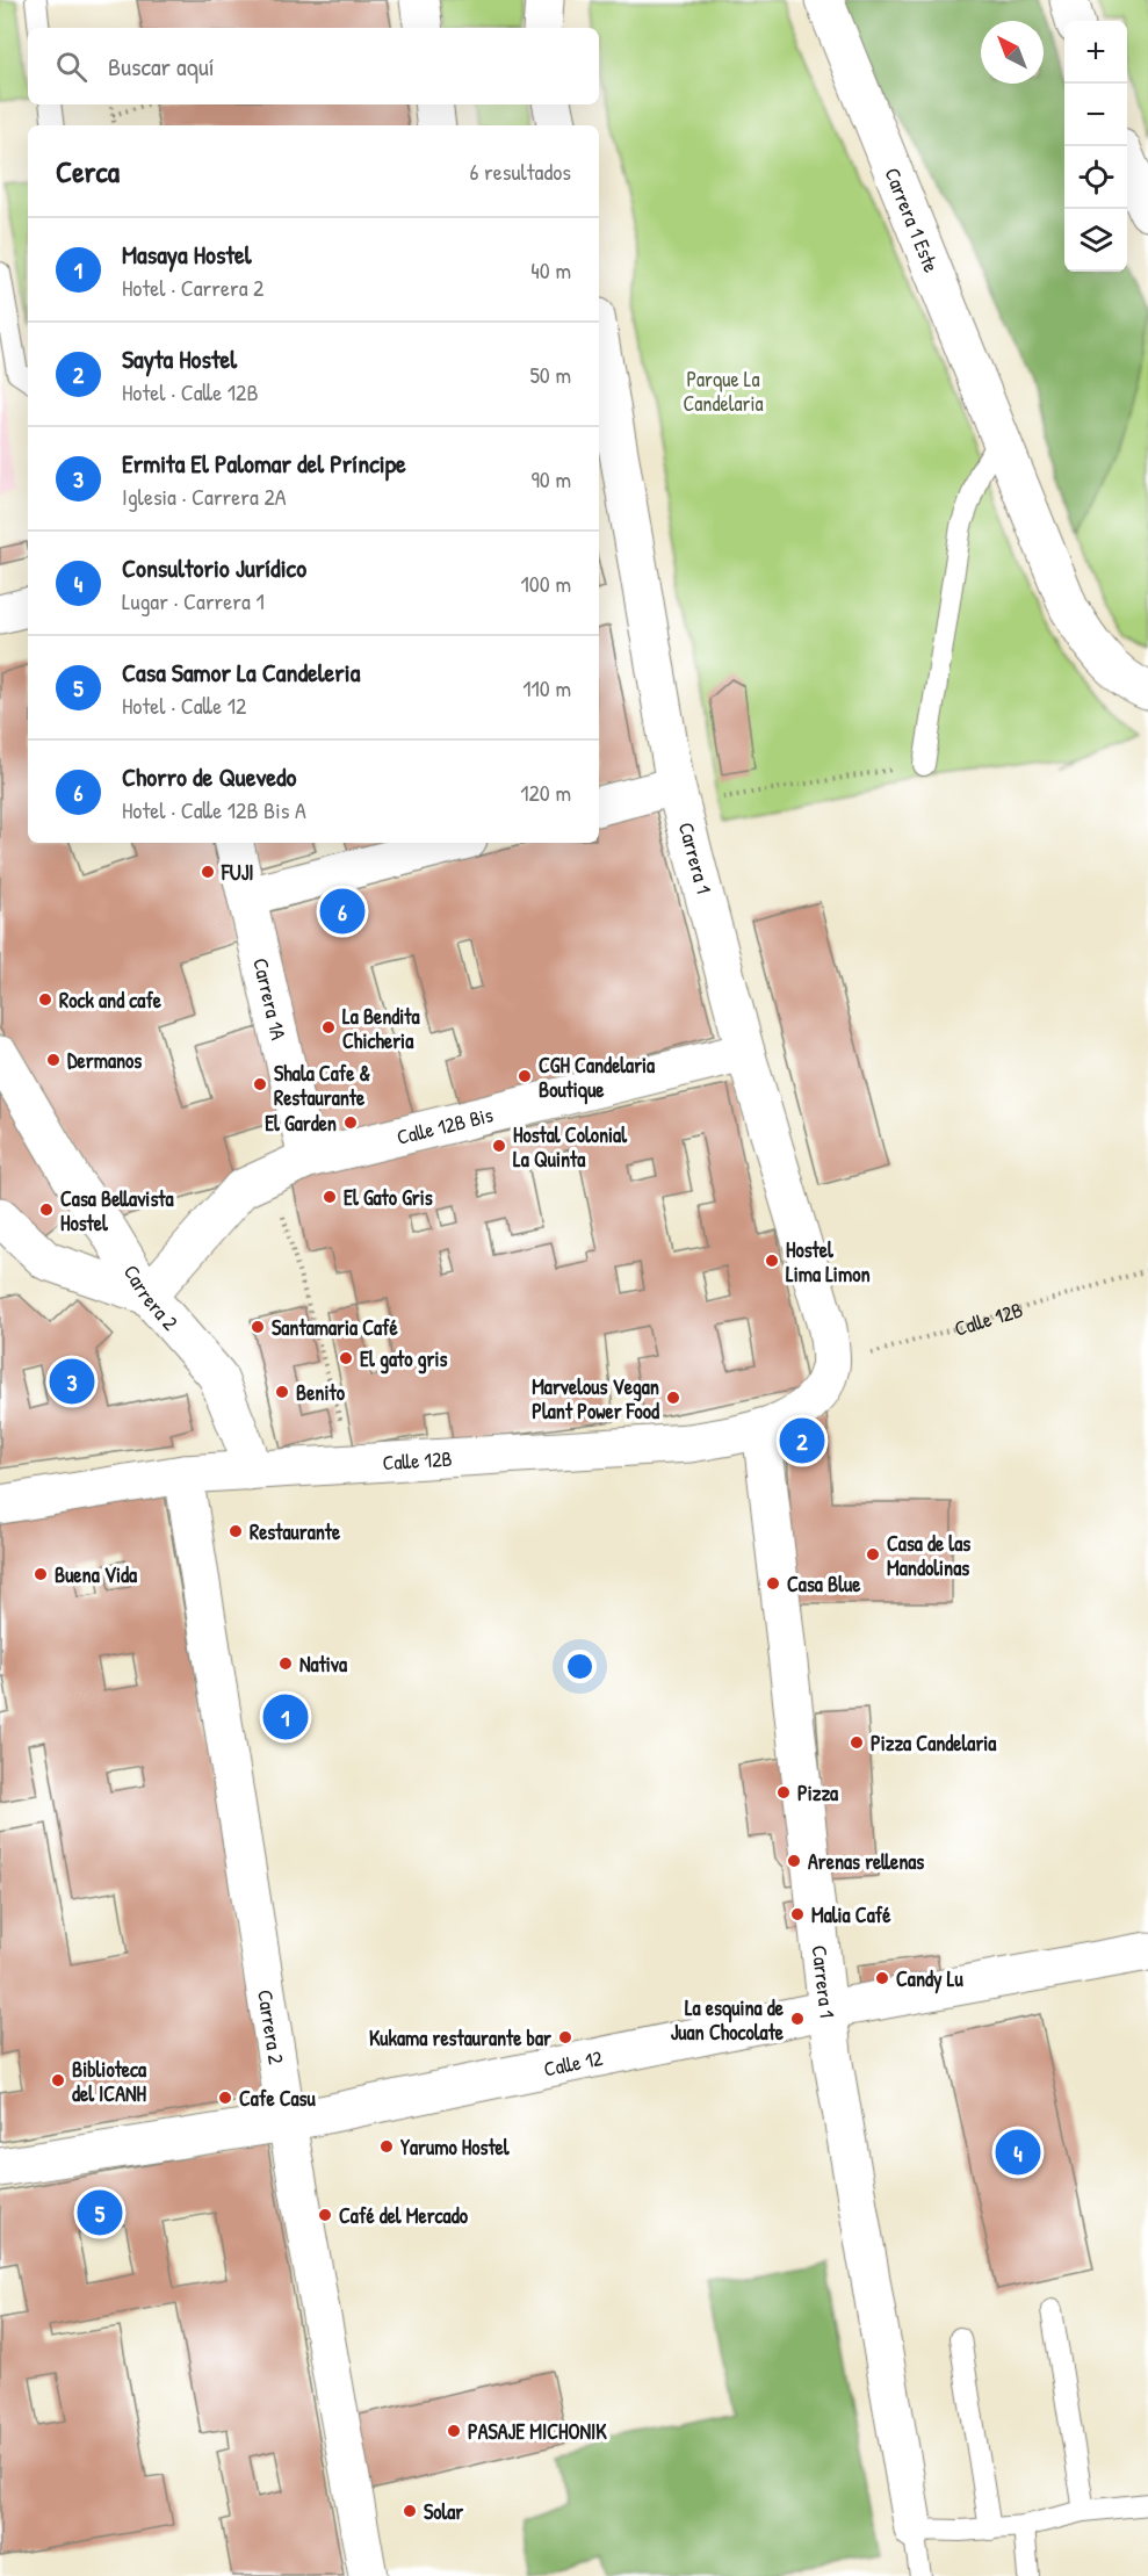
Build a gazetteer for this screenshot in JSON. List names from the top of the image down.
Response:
{
  "streets": {
    "street": [
      "Carrera 1 Este",
      "Carrera 1",
      "Carrera 1A",
      "Calle 12B Bis",
      "Carrera 2",
      "Calle 12B",
      "Calle 12"
    ]
  },
  "crossings": [
    ["Carrera 1", "Calle 12B Bis"],
    ["Carrera 1", "Calle 12B"],
    ["Carrera 1", "Calle 12"],
    ["Carrera 1A", "Calle 12B Bis"],
    ["Calle 12B Bis", "Carrera 2"],
    ["Carrera 2", "Calle 12B"],
    ["Carrera 2", "Calle 12"]
  ],
  "parks": ["Parque La Candelaria"],
  "places": [
    "FUJI",
    "Rock and cafe",
    "La Bendita Chicheria",
    "Dermanos",
    "CGH Candelaria Boutique",
    "Shala Cafe & Restaurante",
    "El Garden",
    "Hostal Colonial La Quinta",
    "El Gato Gris",
    "Casa Bellavista Hostel",
    "Hostel Lima Limon",
    "Santamaria Café",
    "El gato gris",
    "Benito",
    "Marvelous Vegan Plant Power Food",
    "Restaurante",
    "Casa de las Mandolinas",
    "Buena Vida",
    "Casa Blue",
    "Nativa",
    "Pizza Candelaria",
    "Pizza",
    "Arenas rellenas",
    "Malia Café",
    "Candy Lu",
    "La esquina de Juan Chocolate",
    "Kukama restaurante bar",
    "Biblioteca del ICANH",
    "Cafe Casu",
    "Yarumo Hostel",
    "Café del Mercado",
    "PASAJE MICHONIK",
    "Solar"
  ],
  "north": "top left",
  "page": {
    "map_buttons": ["+", "−"],
    "search": "Buscar aquí",
    "heading": ["Cerca", "6 resultados"],
    "list": [
      {
        "mark": "1",
        "name": "Masaya Hostel",
        "note": "Hotel · Carrera 2",
        "value": "40 m"
      },
      {
        "mark": "2",
        "name": "Sayta Hostel",
        "note": "Hotel · Calle 12B",
        "value": "50 m"
      },
      {
        "mark": "3",
        "name": "Ermita El Palomar del Príncipe",
        "note": "Iglesia · Carrera 2A",
        "value": "90 m"
      },
      {
        "mark": "4",
        "name": "Consultorio Jurídico",
        "note": "Lugar · Carrera 1",
        "value": "100 m"
      },
      {
        "mark": "5",
        "name": "Casa Samor La Candeleria",
        "note": "Hotel · Calle 12",
        "value": "110 m"
      },
      {
        "mark": "6",
        "name": "Chorro de Quevedo",
        "note": "Hotel · Calle 12B Bis A",
        "value": "120 m"
      }
    ],
    "pins": [
      "6",
      "3",
      "2",
      "1",
      "4",
      "5"
    ]
  }
}
